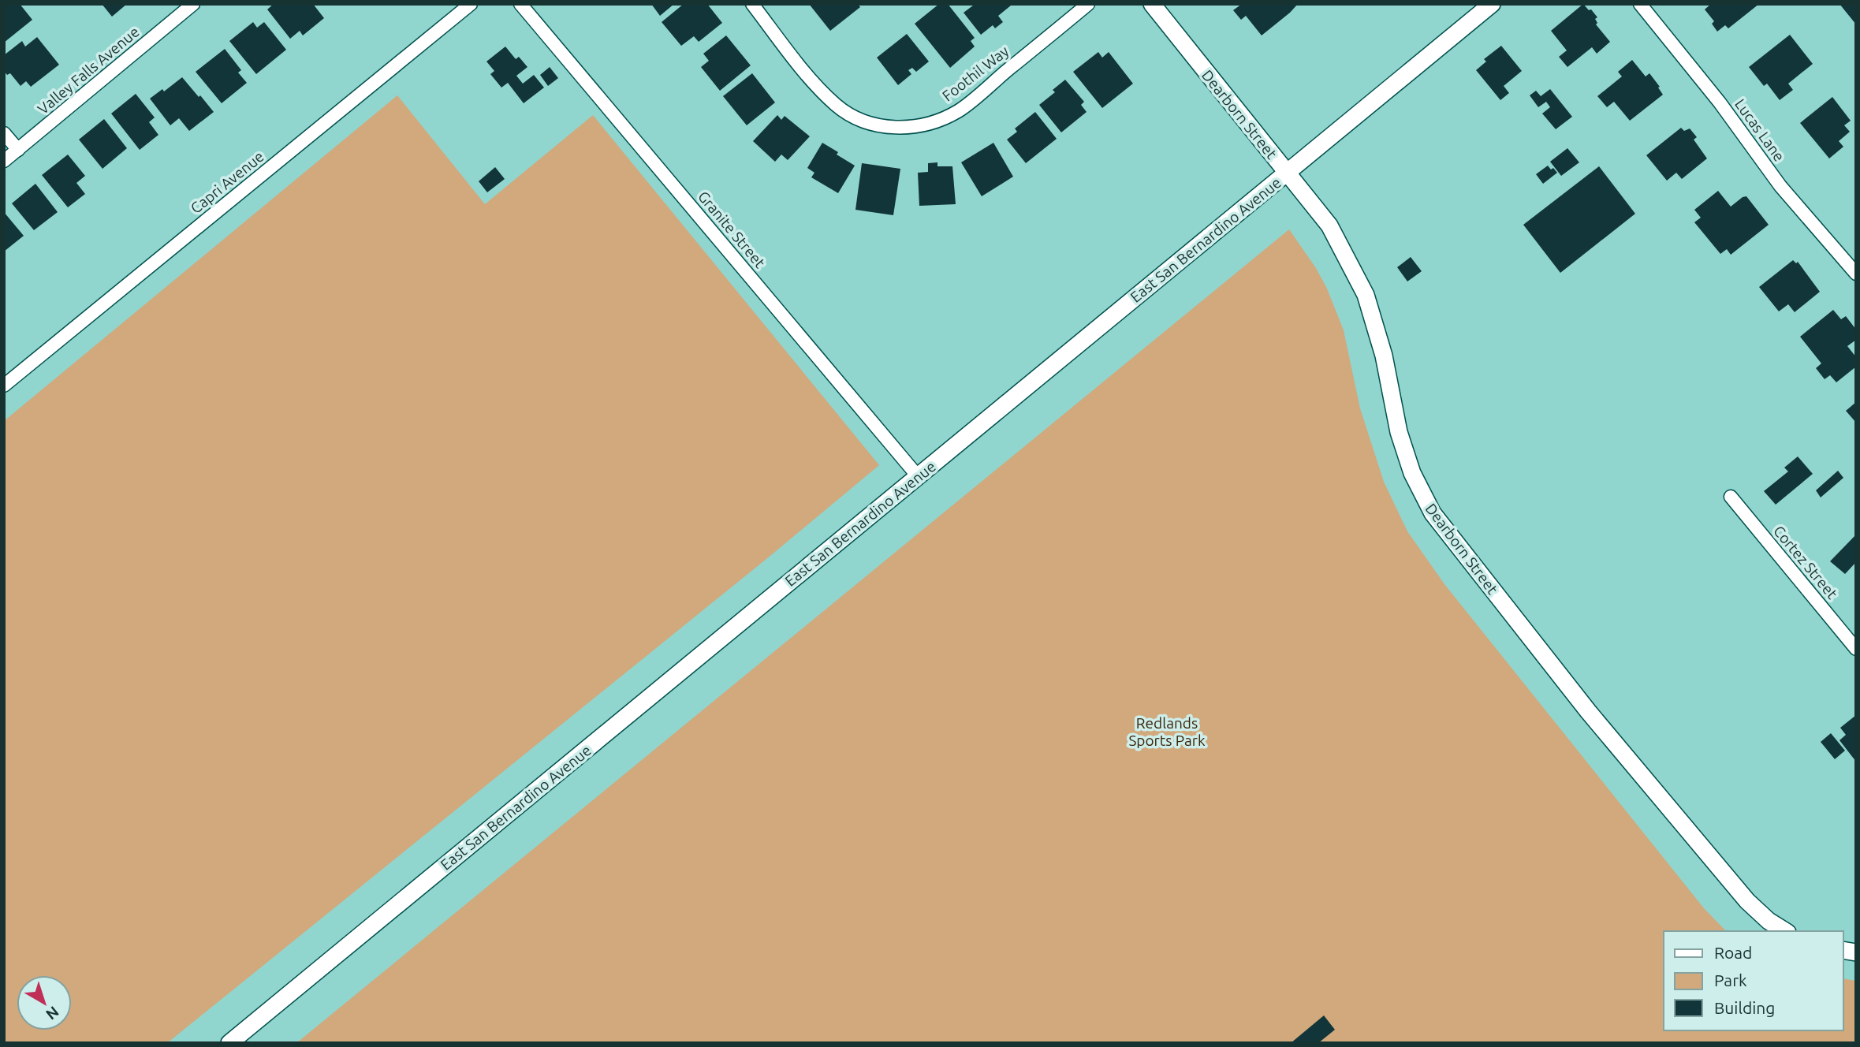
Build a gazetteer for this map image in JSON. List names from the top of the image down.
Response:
{
  "streets": {
    "street": [
      "Valley Falls Avenue",
      "Foothil Way",
      "Dearborn Street",
      "Lucas Lane",
      "Capri Avenue",
      "Granite Street",
      "East San Bernardino Avenue",
      "Cortez Street"
    ]
  },
  "crossings": [
    ["Dearborn Street", "East San Bernardino Avenue"],
    ["Granite Street", "East San Bernardino Avenue"]
  ],
  "parks": ["Redlands Sports Park"],
  "legend": ["Road", "Park", "Building"],
  "north": "bottom right"
}
